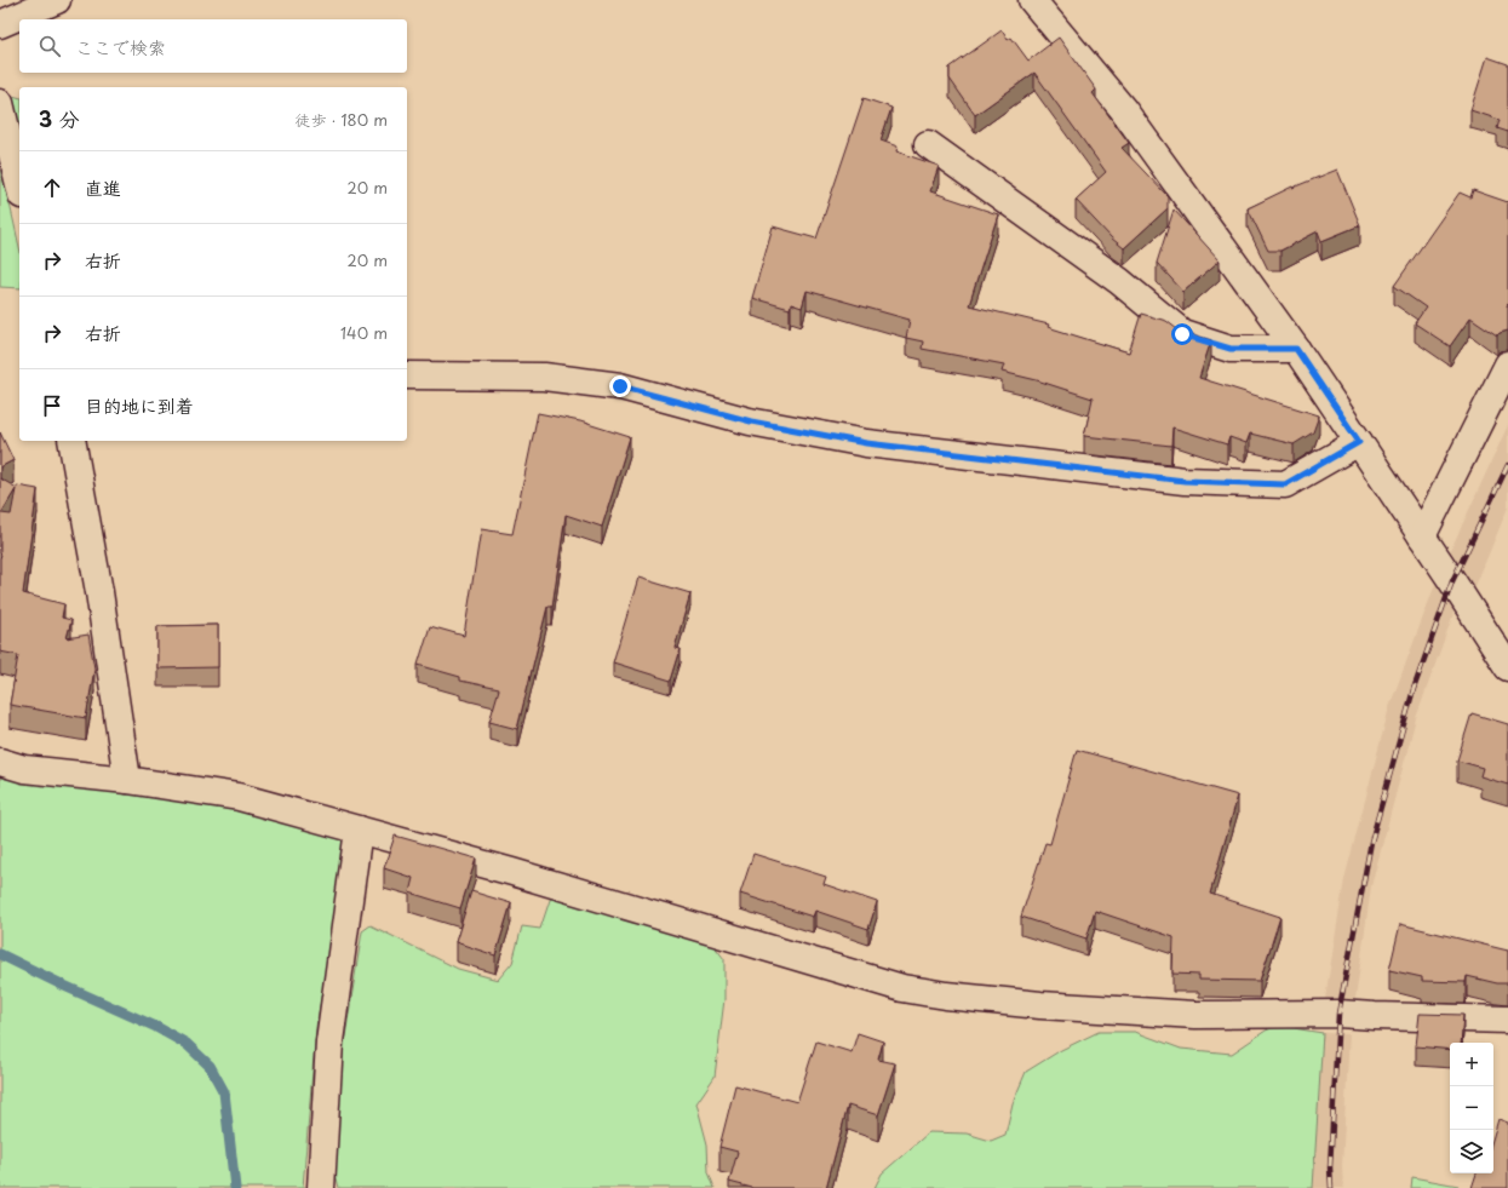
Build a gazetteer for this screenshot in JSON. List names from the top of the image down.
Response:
{
  "page": {
    "search": "ここで検索",
    "heading": ["3 分", "徒歩 · 180 m"],
    "list": [
      ["直進", "20 m"],
      ["右折", "20 m"],
      ["右折", "140 m"],
      "目的地に到着"
    ],
    "map_buttons": ["+", "−"]
  }
}
